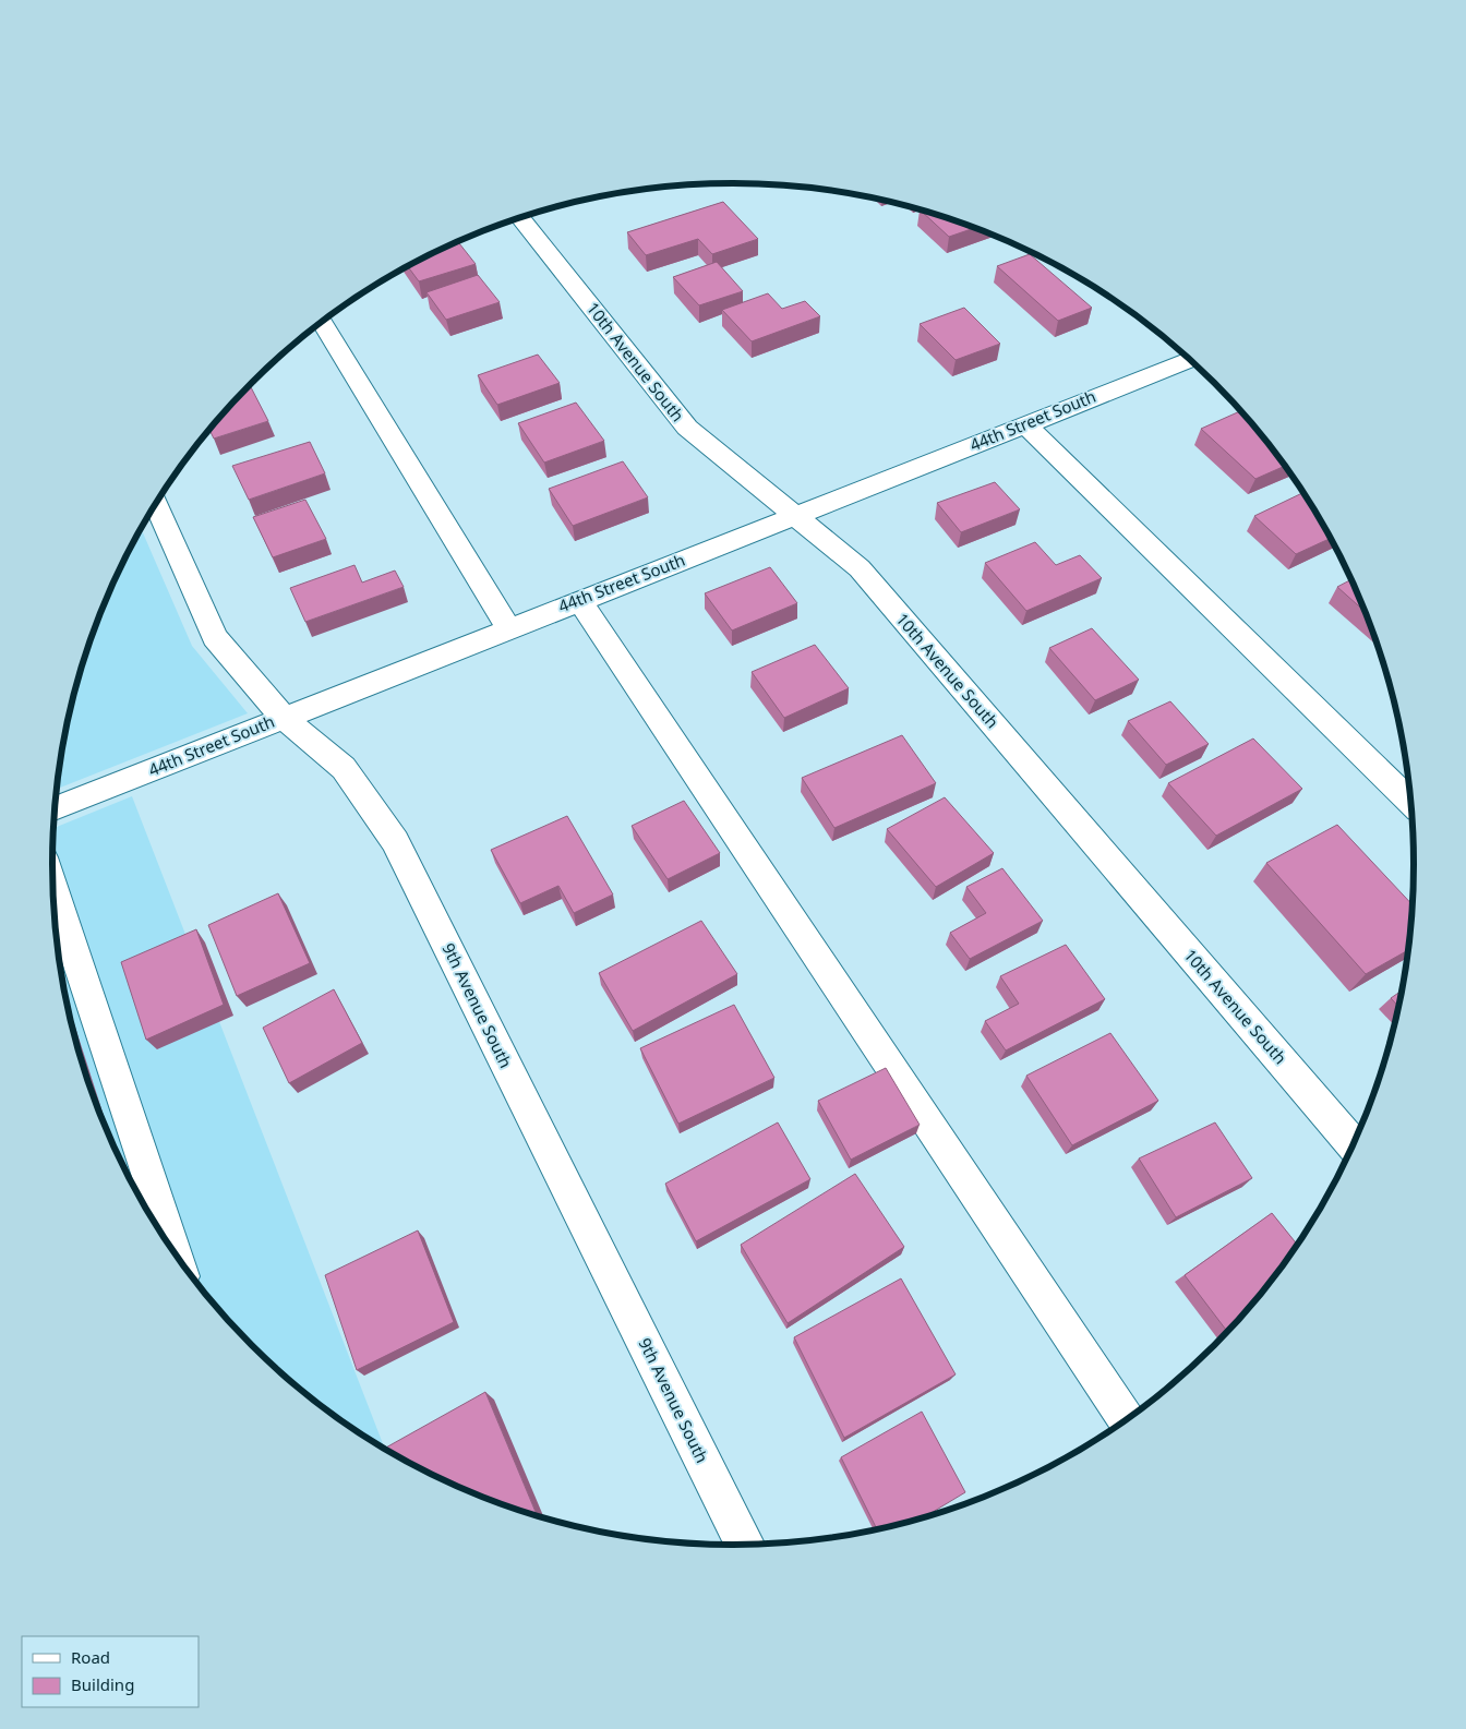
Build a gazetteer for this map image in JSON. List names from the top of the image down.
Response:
{
  "streets": {
    "street": ["10th Avenue South", "44th Street South", "9th Avenue South"]
  },
  "crossings": [
    ["10th Avenue South", "44th Street South"],
    ["44th Street South", "9th Avenue South"]
  ],
  "legend": ["Road", "Building"]
}
